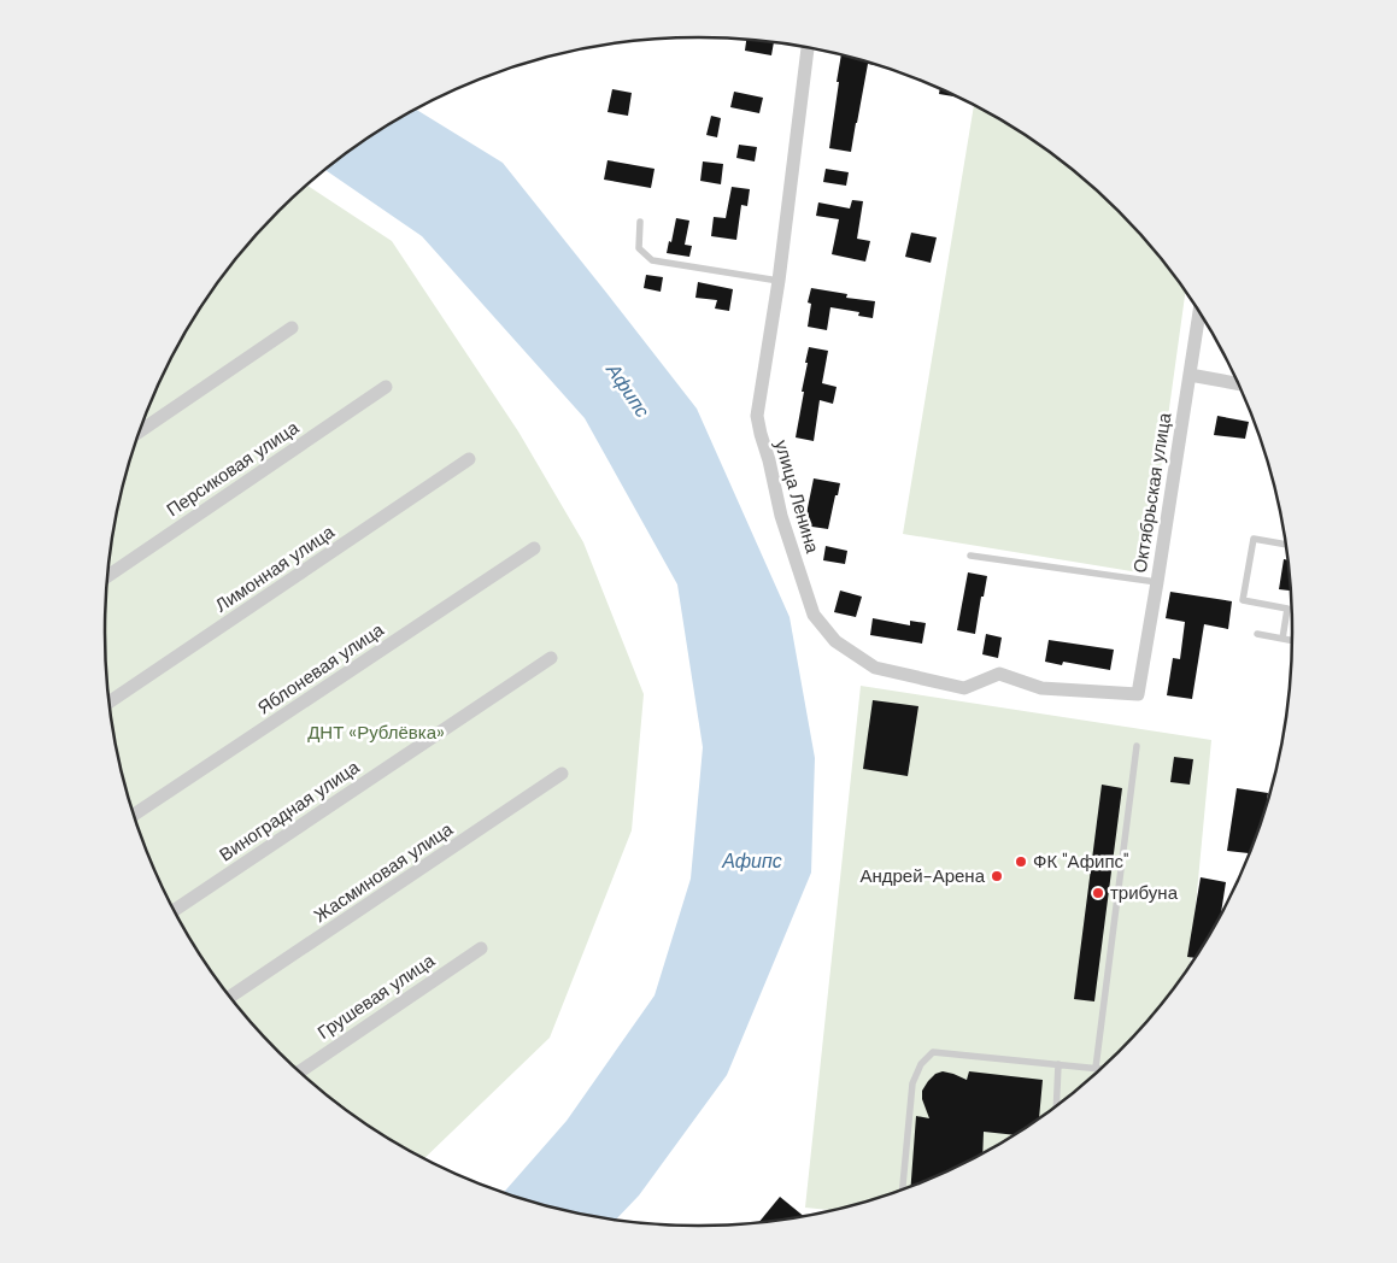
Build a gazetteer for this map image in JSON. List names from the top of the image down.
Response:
{
  "streets": {
    "street": [
      "Персиковая улица",
      "Октябрьская улица",
      "улица Ленина",
      "Лимонная улица",
      "Яблоневая улица",
      "Виноградная улица",
      "Жасминовая улица",
      "Грушевая улица"
    ]
  },
  "crossings": [
    ["Октябрьская улица", "улица Ленина"]
  ],
  "water": ["Афипс"],
  "parks": ["ДНТ «Рублёвка»"],
  "places": ["ФК \"Афипс\"", "Андрей-Арена", "трибуна"]
}
